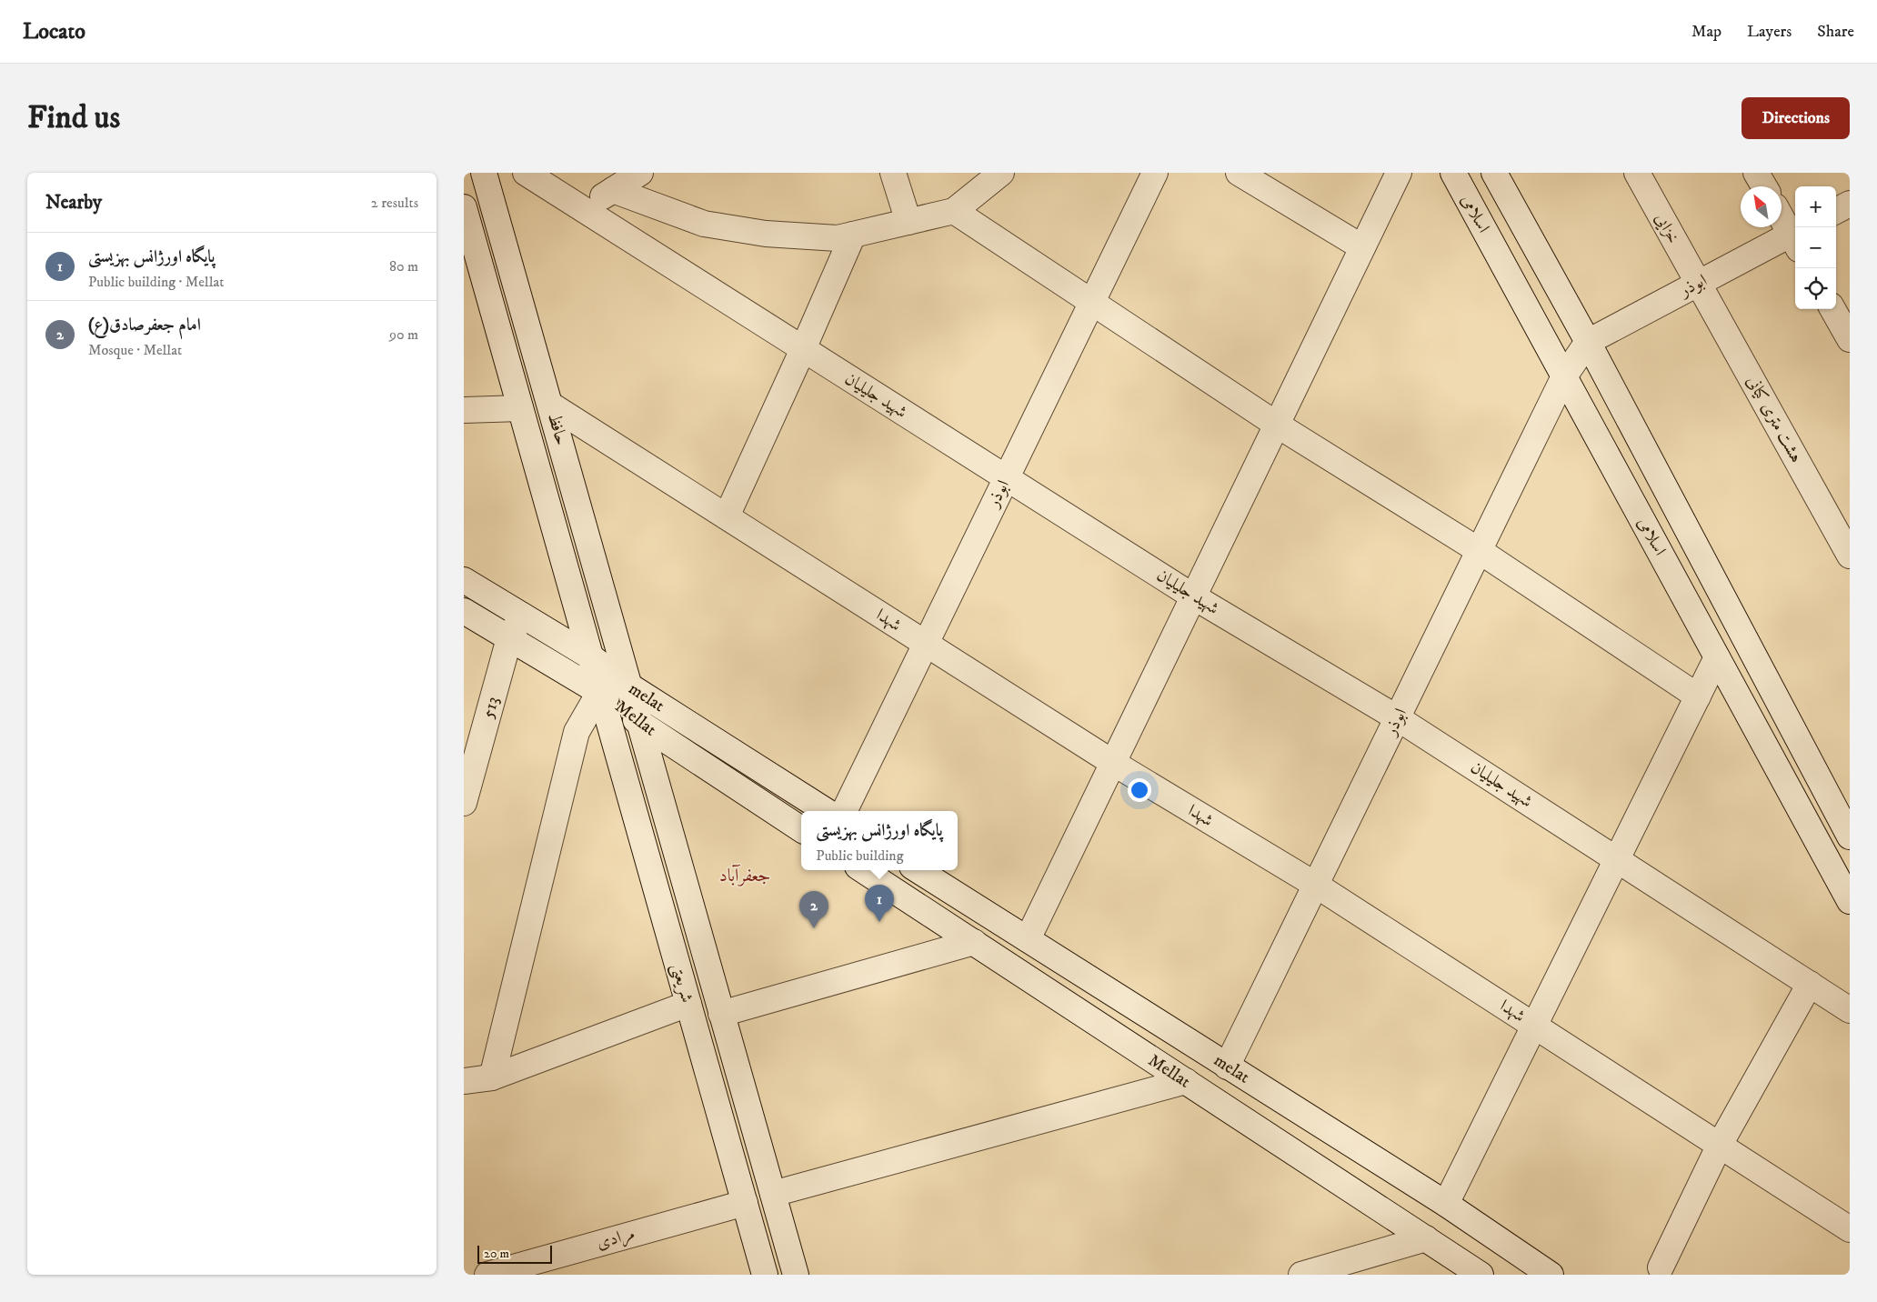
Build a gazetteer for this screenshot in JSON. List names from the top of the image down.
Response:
{
  "streets": {
    "street": [
      "اسلامی",
      "خزایی",
      "ابوذر",
      "شهید جلیلیان",
      "هشت متری کیانی",
      "حافظ",
      "شهدا",
      "melat",
      "513",
      "Mellat",
      "شریعتی",
      "مرادی"
    ]
  },
  "crossings": [
    ["اسلامی", "ابوذر"],
    ["خزایی", "ابوذر"],
    ["خزایی", "هشت متری کیانی"],
    ["ابوذر", "شهید جلیلیان"],
    ["ابوذر", "هشت متری کیانی"],
    ["ابوذر", "شهدا"],
    ["ابوذر", "melat"],
    ["حافظ", "شهدا"],
    ["حافظ", "melat"],
    ["حافظ", "Mellat"],
    ["حافظ", "شریعتی"],
    ["melat", "513"],
    ["513", "Mellat"],
    ["Mellat", "شریعتی"],
    ["شریعتی", "مرادی"]
  ],
  "districts": ["جعفرآباد"],
  "scale_bar": "20 m",
  "north": "top left",
  "page": {
    "header": "Locato",
    "nav": ["Map", "Layers", "Share"],
    "buttons": "Directions",
    "title": "Find us",
    "heading": ["Nearby", "2 results"],
    "map_buttons": ["+", "−"],
    "list": [
      {
        "mark": "1",
        "name": "پایگاه اورژانس بهزیستی",
        "note": "Public building · Mellat",
        "value": "80 m"
      },
      {
        "mark": "2",
        "name": "امام جعفرصادق(ع)",
        "note": "Mosque · Mellat",
        "value": "90 m"
      }
    ],
    "popup": ["پایگاه اورژانس بهزیستی", "Public building"],
    "pins": ["1", "2"],
    "scale": "20 m"
  }
}
